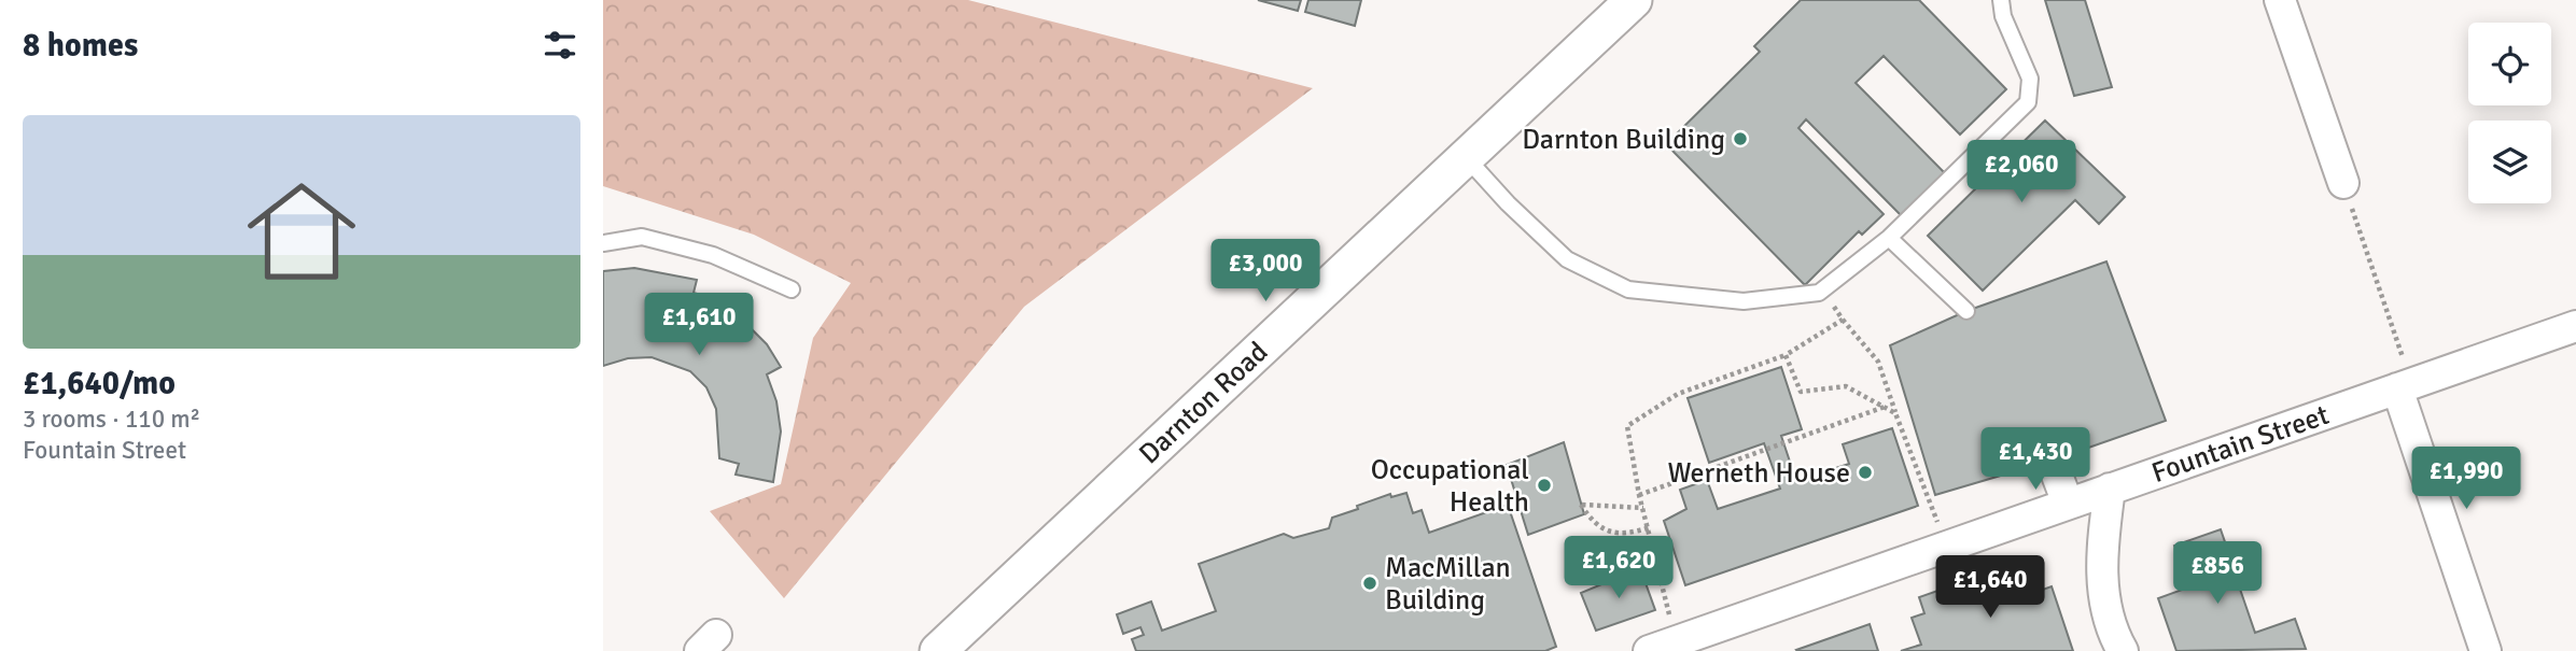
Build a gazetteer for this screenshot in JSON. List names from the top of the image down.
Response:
{
  "streets": {
    "street": ["Darnton Road", "Fountain Street"]
  },
  "places": [
    "Darnton Building",
    "Werneth House",
    "Occupational Health",
    "MacMillan Building"
  ],
  "page": {
    "heading": "8 homes",
    "list": [
      {
        "name": "£1,640/mo",
        "note": "3 rooms · 110 m² · Fountain Street"
      }
    ],
    "price": [
      "£2,060",
      "£3,000",
      "£1,610",
      "£1,430",
      "£1,990",
      "£1,620",
      "£856",
      "£1,640"
    ]
  }
}
